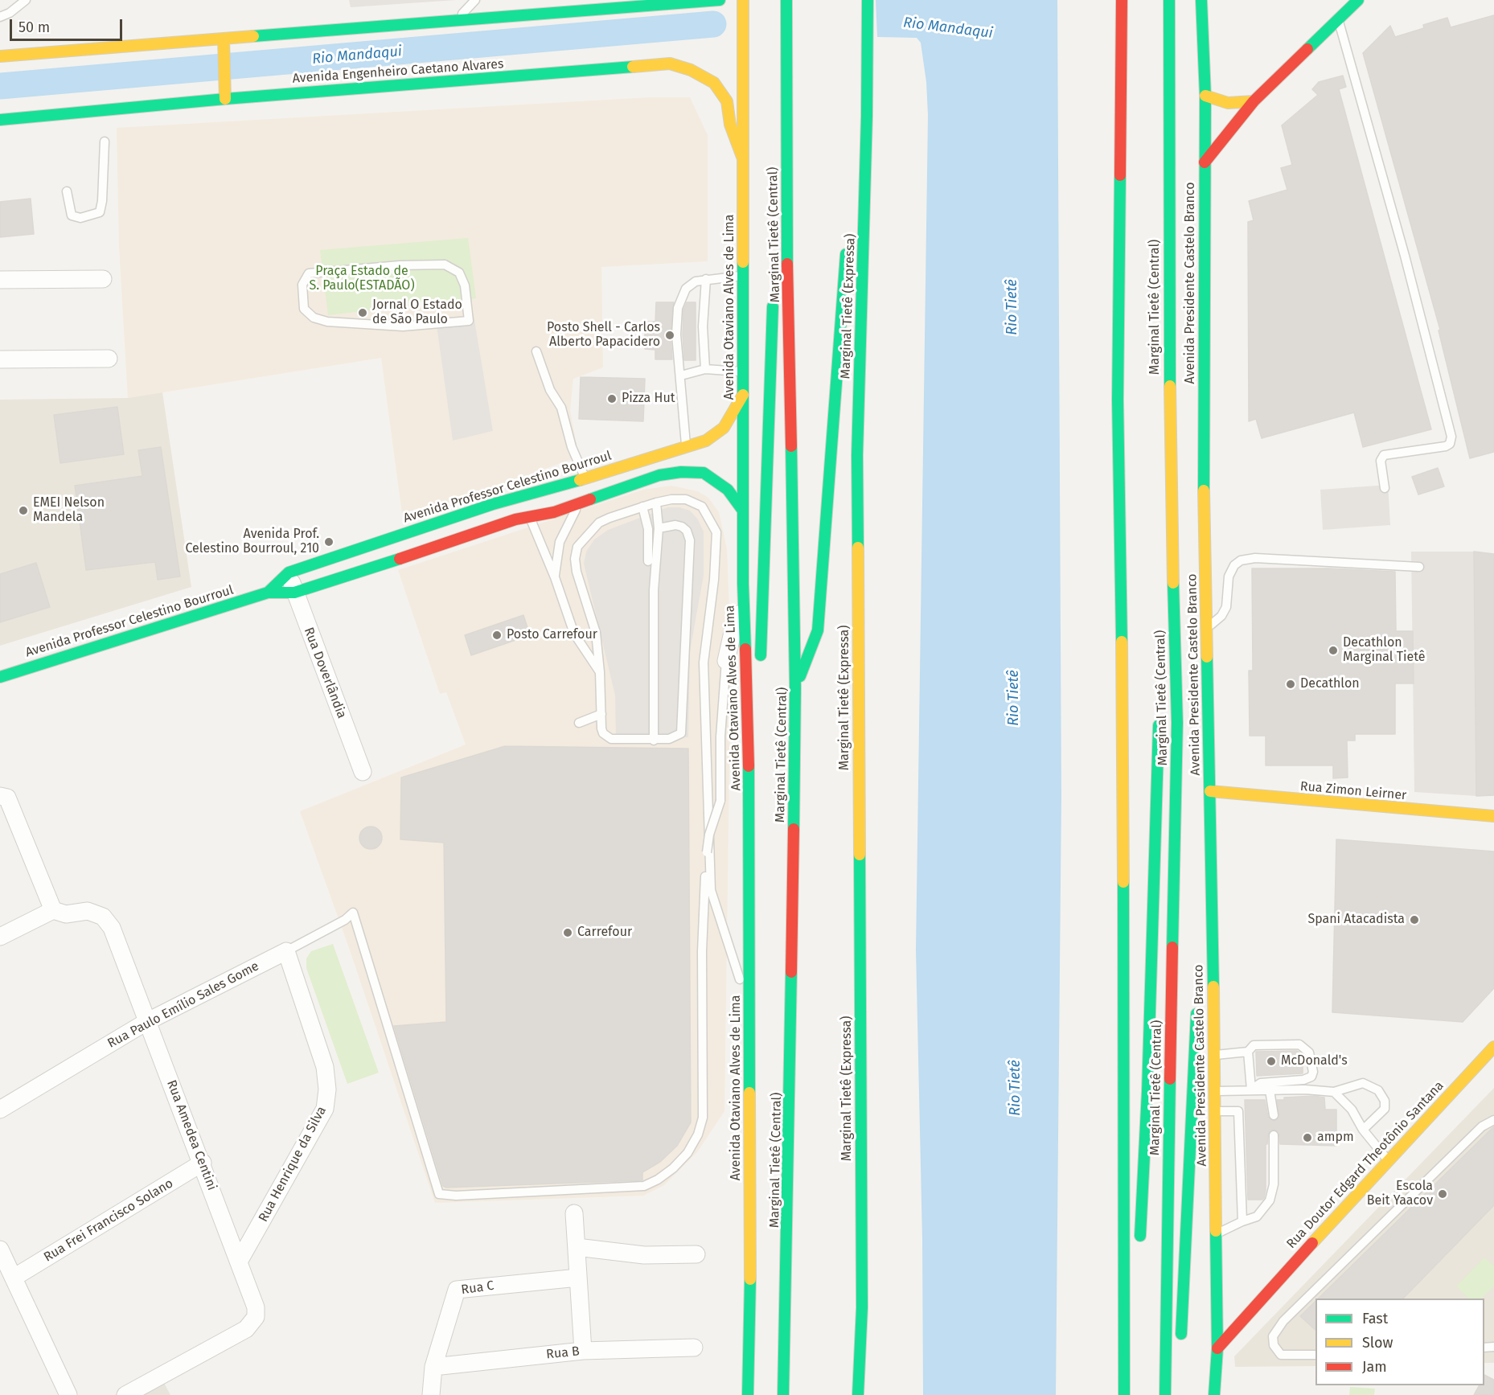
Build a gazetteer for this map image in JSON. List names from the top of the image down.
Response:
{
  "streets": {
    "main road": [
      "Avenida Engenheiro Caetano Alvares",
      "Marginal Tietê (Central)",
      "Avenida Presidente Castelo Branco",
      "Marginal Tietê (Expressa)",
      "Avenida Otaviano Alves de Lima",
      "Avenida Professor Celestino Bourroul",
      "Rua Zimon Leirner",
      "Rua Doutor Edgard Theotônio Santana"
    ],
    "street": [
      "Rua Doverlândia",
      "Rua Paulo Emílio Sales Gome",
      "Rua Amedea Centini",
      "Rua Henrique da Silva",
      "Rua Frei Francisco Solano",
      "Rua C",
      "Rua B"
    ]
  },
  "crossings": [
    ["Avenida Engenheiro Caetano Alvares", "Avenida Otaviano Alves de Lima"],
    ["Avenida Presidente Castelo Branco", "Rua Zimon Leirner"],
    ["Avenida Presidente Castelo Branco", "Rua Doutor Edgard Theotônio Santana"],
    ["Avenida Otaviano Alves de Lima", "Avenida Professor Celestino Bourroul"],
    ["Avenida Professor Celestino Bourroul", "Rua Doverlândia"],
    ["Rua Paulo Emílio Sales Gome", "Rua Amedea Centini"],
    ["Rua Paulo Emílio Sales Gome", "Rua Henrique da Silva"],
    ["Rua Amedea Centini", "Rua Henrique da Silva"],
    ["Rua Amedea Centini", "Rua Frei Francisco Solano"],
    ["Rua C", "Rua B"]
  ],
  "water": ["Rio Mandaqui", "Rio Tietê"],
  "parks": ["Praça Estado de S. Paulo(ESTADÃO)"],
  "places": [
    "Jornal O Estado de São Paulo",
    "Posto Shell - Carlos Alberto Papacidero",
    "Pizza Hut",
    "EMEI Nelson Mandela",
    "Avenida Prof. Celestino Bourroul, 210",
    "Posto Carrefour",
    "Decathlon Marginal Tietê",
    "Decathlon",
    "Spani Atacadista",
    "Carrefour",
    "McDonald's",
    "ampm",
    "Escola Beit Yaacov"
  ],
  "legend": ["Fast", "Slow", "Jam"],
  "scale_bar": "50 m"
}
